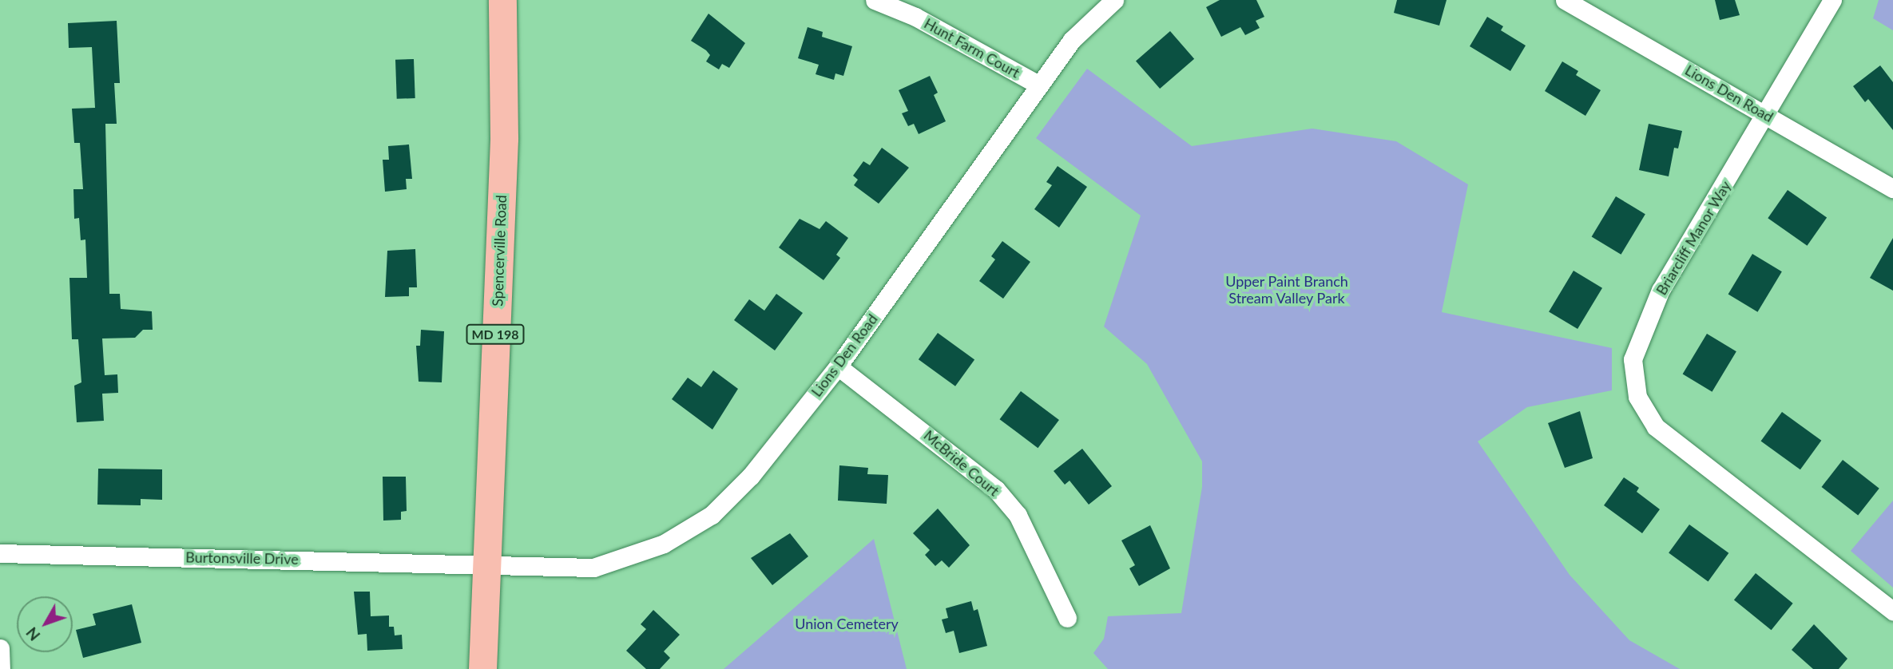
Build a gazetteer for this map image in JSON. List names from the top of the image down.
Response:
{
  "streets": {
    "main road": ["Spencerville Road", "MD 198"],
    "street": [
      "Hunt Farm Court",
      "Lions Den Road",
      "Briarcliff Manor Way",
      "McBride Court",
      "Burtonsville Drive"
    ]
  },
  "crossings": [
    ["Hunt Farm Court", "Lions Den Road"],
    ["Lions Den Road", "Briarcliff Manor Way"],
    ["Lions Den Road", "Spencerville Road"],
    ["Lions Den Road", "McBride Court"],
    ["Lions Den Road", "Burtonsville Drive"],
    ["Spencerville Road", "Burtonsville Drive"]
  ],
  "parks": ["Upper Paint Branch Stream Valley Park", "Union Cemetery"],
  "north": "bottom left"
}
